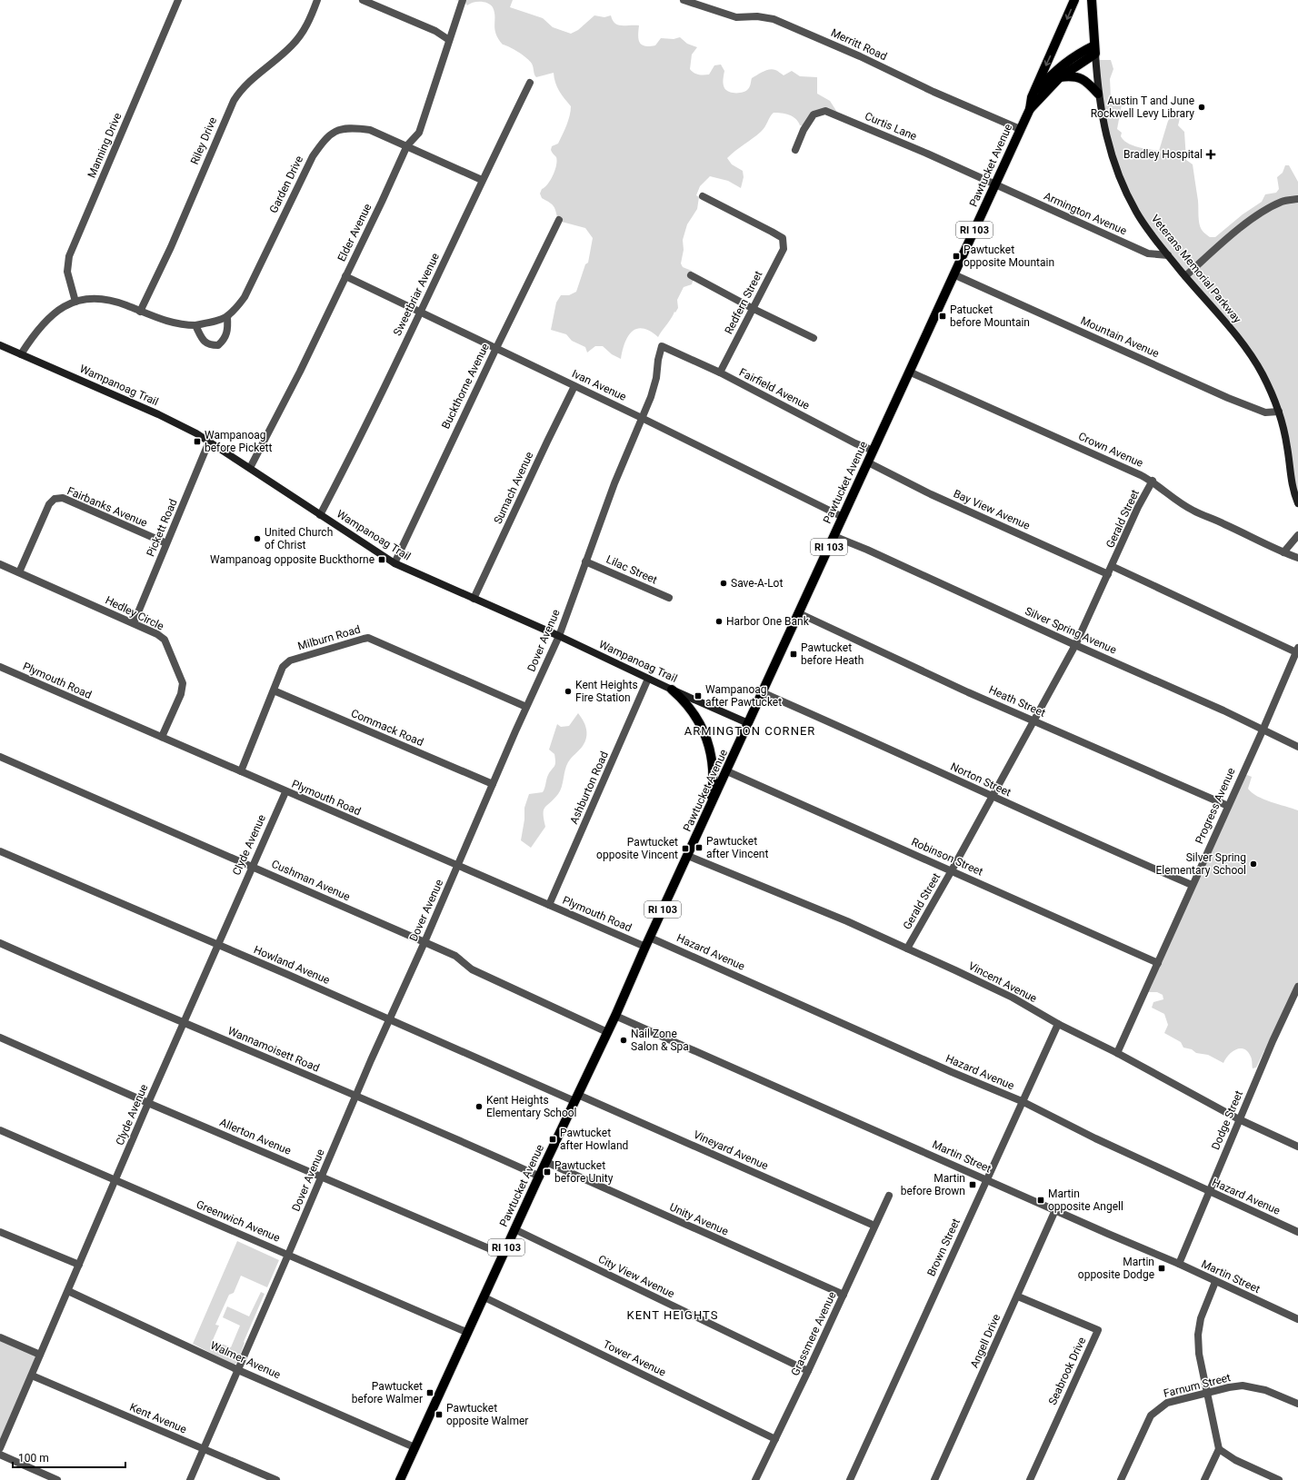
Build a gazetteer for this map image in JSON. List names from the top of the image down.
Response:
{
  "streets": {
    "main road": [
      "Pawtucket Avenue",
      "RI 103",
      "Veterans Memorial Parkway",
      "Wampanoag Trail"
    ],
    "street": [
      "Merritt Road",
      "Curtis Lane",
      "Riley Drive",
      "Manning Drive",
      "Garden Drive",
      "Armington Avenue",
      "Elder Avenue",
      "Sweetbriar Avenue",
      "Redfern Street",
      "Mountain Avenue",
      "Ivan Avenue",
      "Buckthorne Avenue",
      "Fairfield Avenue",
      "Crown Avenue",
      "Sumach Avenue",
      "Fairbanks Avenue",
      "Bay View Avenue",
      "Gerald Street",
      "Pickett Road",
      "Lilac Street",
      "Hedley Circle",
      "Silver Spring Avenue",
      "Milburn Road",
      "Dover Avenue",
      "Plymouth Road",
      "Heath Street",
      "Commack Road",
      "Norton Street",
      "Ashburton Road",
      "Progress Avenue",
      "Clyde Avenue",
      "Robinson Street",
      "Cushman Avenue",
      "Hazard Avenue",
      "Howland Avenue",
      "Vincent Avenue",
      "Wannamoisett Road",
      "Dodge Street",
      "Allerton Avenue",
      "Vineyard Avenue",
      "Martin Street",
      "Unity Avenue",
      "Greenwich Avenue",
      "Brown Street",
      "City View Avenue",
      "Grassmere Avenue",
      "Angell Drive",
      "Tower Avenue",
      "Walmer Avenue",
      "Seabrook Drive",
      "Farnum Street",
      "Kent Avenue"
    ]
  },
  "crossings": [
    ["Merritt Road", "Pawtucket Avenue"],
    ["Curtis Lane", "Pawtucket Avenue"],
    ["Curtis Lane", "Armington Avenue"],
    ["Riley Drive", "Garden Drive"],
    ["Manning Drive", "Garden Drive"],
    ["Pawtucket Avenue", "Armington Avenue"],
    ["Pawtucket Avenue", "Veterans Memorial Parkway"],
    ["Pawtucket Avenue", "Mountain Avenue"],
    ["Pawtucket Avenue", "Wampanoag Trail"],
    ["Pawtucket Avenue", "Ivan Avenue"],
    ["Pawtucket Avenue", "Fairfield Avenue"],
    ["Pawtucket Avenue", "Crown Avenue"],
    ["Pawtucket Avenue", "Bay View Avenue"],
    ["Pawtucket Avenue", "Silver Spring Avenue"],
    ["Pawtucket Avenue", "Plymouth Road"],
    ["Pawtucket Avenue", "Heath Street"],
    ["Pawtucket Avenue", "Norton Street"],
    ["Pawtucket Avenue", "Robinson Street"],
    ["Pawtucket Avenue", "Cushman Avenue"],
    ["Pawtucket Avenue", "Hazard Avenue"],
    ["Pawtucket Avenue", "Howland Avenue"],
    ["Pawtucket Avenue", "Vincent Avenue"],
    ["Pawtucket Avenue", "Wannamoisett Road"],
    ["Pawtucket Avenue", "Allerton Avenue"],
    ["Pawtucket Avenue", "Vineyard Avenue"],
    ["Pawtucket Avenue", "Martin Street"],
    ["Pawtucket Avenue", "Unity Avenue"],
    ["Pawtucket Avenue", "Greenwich Avenue"],
    ["Pawtucket Avenue", "City View Avenue"],
    ["Pawtucket Avenue", "Tower Avenue"],
    ["Pawtucket Avenue", "Walmer Avenue"],
    ["Garden Drive", "Elder Avenue"],
    ["Garden Drive", "Sweetbriar Avenue"],
    ["Garden Drive", "Wampanoag Trail"],
    ["Armington Avenue", "Veterans Memorial Parkway"],
    ["Elder Avenue", "Wampanoag Trail"],
    ["Elder Avenue", "Ivan Avenue"],
    ["Veterans Memorial Parkway", "Mountain Avenue"],
    ["Sweetbriar Avenue", "Wampanoag Trail"],
    ["Sweetbriar Avenue", "Ivan Avenue"],
    ["Redfern Street", "Fairfield Avenue"],
    ["Wampanoag Trail", "Buckthorne Avenue"],
    ["Wampanoag Trail", "Sumach Avenue"],
    ["Wampanoag Trail", "Pickett Road"],
    ["Wampanoag Trail", "Dover Avenue"],
    ["Wampanoag Trail", "Ashburton Road"],
    ["Ivan Avenue", "Buckthorne Avenue"],
    ["Ivan Avenue", "Sumach Avenue"],
    ["Ivan Avenue", "Dover Avenue"],
    ["Fairfield Avenue", "Dover Avenue"],
    ["Crown Avenue", "Gerald Street"],
    ["Fairbanks Avenue", "Pickett Road"],
    ["Fairbanks Avenue", "Hedley Circle"],
    ["Bay View Avenue", "Gerald Street"],
    ["Gerald Street", "Silver Spring Avenue"],
    ["Gerald Street", "Heath Street"],
    ["Gerald Street", "Norton Street"],
    ["Gerald Street", "Robinson Street"],
    ["Gerald Street", "Vincent Avenue"],
    ["Pickett Road", "Hedley Circle"],
    ["Lilac Street", "Dover Avenue"],
    ["Hedley Circle", "Plymouth Road"],
    ["Silver Spring Avenue", "Progress Avenue"],
    ["Milburn Road", "Dover Avenue"],
    ["Milburn Road", "Plymouth Road"],
    ["Milburn Road", "Commack Road"],
    ["Dover Avenue", "Plymouth Road"],
    ["Dover Avenue", "Commack Road"],
    ["Dover Avenue", "Cushman Avenue"],
    ["Dover Avenue", "Howland Avenue"],
    ["Dover Avenue", "Wannamoisett Road"],
    ["Dover Avenue", "Allerton Avenue"],
    ["Dover Avenue", "Greenwich Avenue"],
    ["Dover Avenue", "Walmer Avenue"],
    ["Dover Avenue", "Kent Avenue"],
    ["Plymouth Road", "Ashburton Road"],
    ["Plymouth Road", "Clyde Avenue"],
    ["Heath Street", "Progress Avenue"],
    ["Norton Street", "Progress Avenue"],
    ["Progress Avenue", "Robinson Street"],
    ["Progress Avenue", "Vincent Avenue"],
    ["Clyde Avenue", "Cushman Avenue"],
    ["Clyde Avenue", "Howland Avenue"],
    ["Clyde Avenue", "Wannamoisett Road"],
    ["Clyde Avenue", "Allerton Avenue"],
    ["Clyde Avenue", "Greenwich Avenue"],
    ["Clyde Avenue", "Walmer Avenue"],
    ["Clyde Avenue", "Kent Avenue"],
    ["Hazard Avenue", "Dodge Street"],
    ["Hazard Avenue", "Brown Street"],
    ["Howland Avenue", "Vineyard Avenue"],
    ["Vincent Avenue", "Dodge Street"],
    ["Vincent Avenue", "Brown Street"],
    ["Dodge Street", "Martin Street"],
    ["Vineyard Avenue", "Grassmere Avenue"],
    ["Martin Street", "Brown Street"],
    ["Martin Street", "Angell Drive"],
    ["Unity Avenue", "Grassmere Avenue"],
    ["City View Avenue", "Grassmere Avenue"],
    ["Grassmere Avenue", "Tower Avenue"],
    ["Angell Drive", "Seabrook Drive"]
  ],
  "districts": ["ARMINGTON CORNER", "KENT HEIGHTS"],
  "places": {
    "other": [
      "Austin T and June Rockwell Levy Library",
      "United Church of Christ",
      "Save-A-Lot",
      "Harbor One Bank",
      "Kent Heights Fire Station",
      "Silver Spring Elementary School",
      "Nail Zone Salon & Spa",
      "Kent Heights Elementary School"
    ],
    "health": ["Bradley Hospital"],
    "transit": [
      "Pawtucket opposite Mountain",
      "Patucket before Mountain",
      "Wampanoag before Pickett",
      "Wampanoag opposite Buckthorne",
      "Pawtucket before Heath",
      "Wampanoag after Pawtucket",
      "Pawtucket after Vincent",
      "Pawtucket opposite Vincent",
      "Pawtucket after Howland",
      "Pawtucket before Unity",
      "Martin before Brown",
      "Martin opposite Angell",
      "Martin opposite Dodge",
      "Pawtucket before Walmer",
      "Pawtucket opposite Walmer"
    ]
  },
  "scale_bar": "100 m"
}
